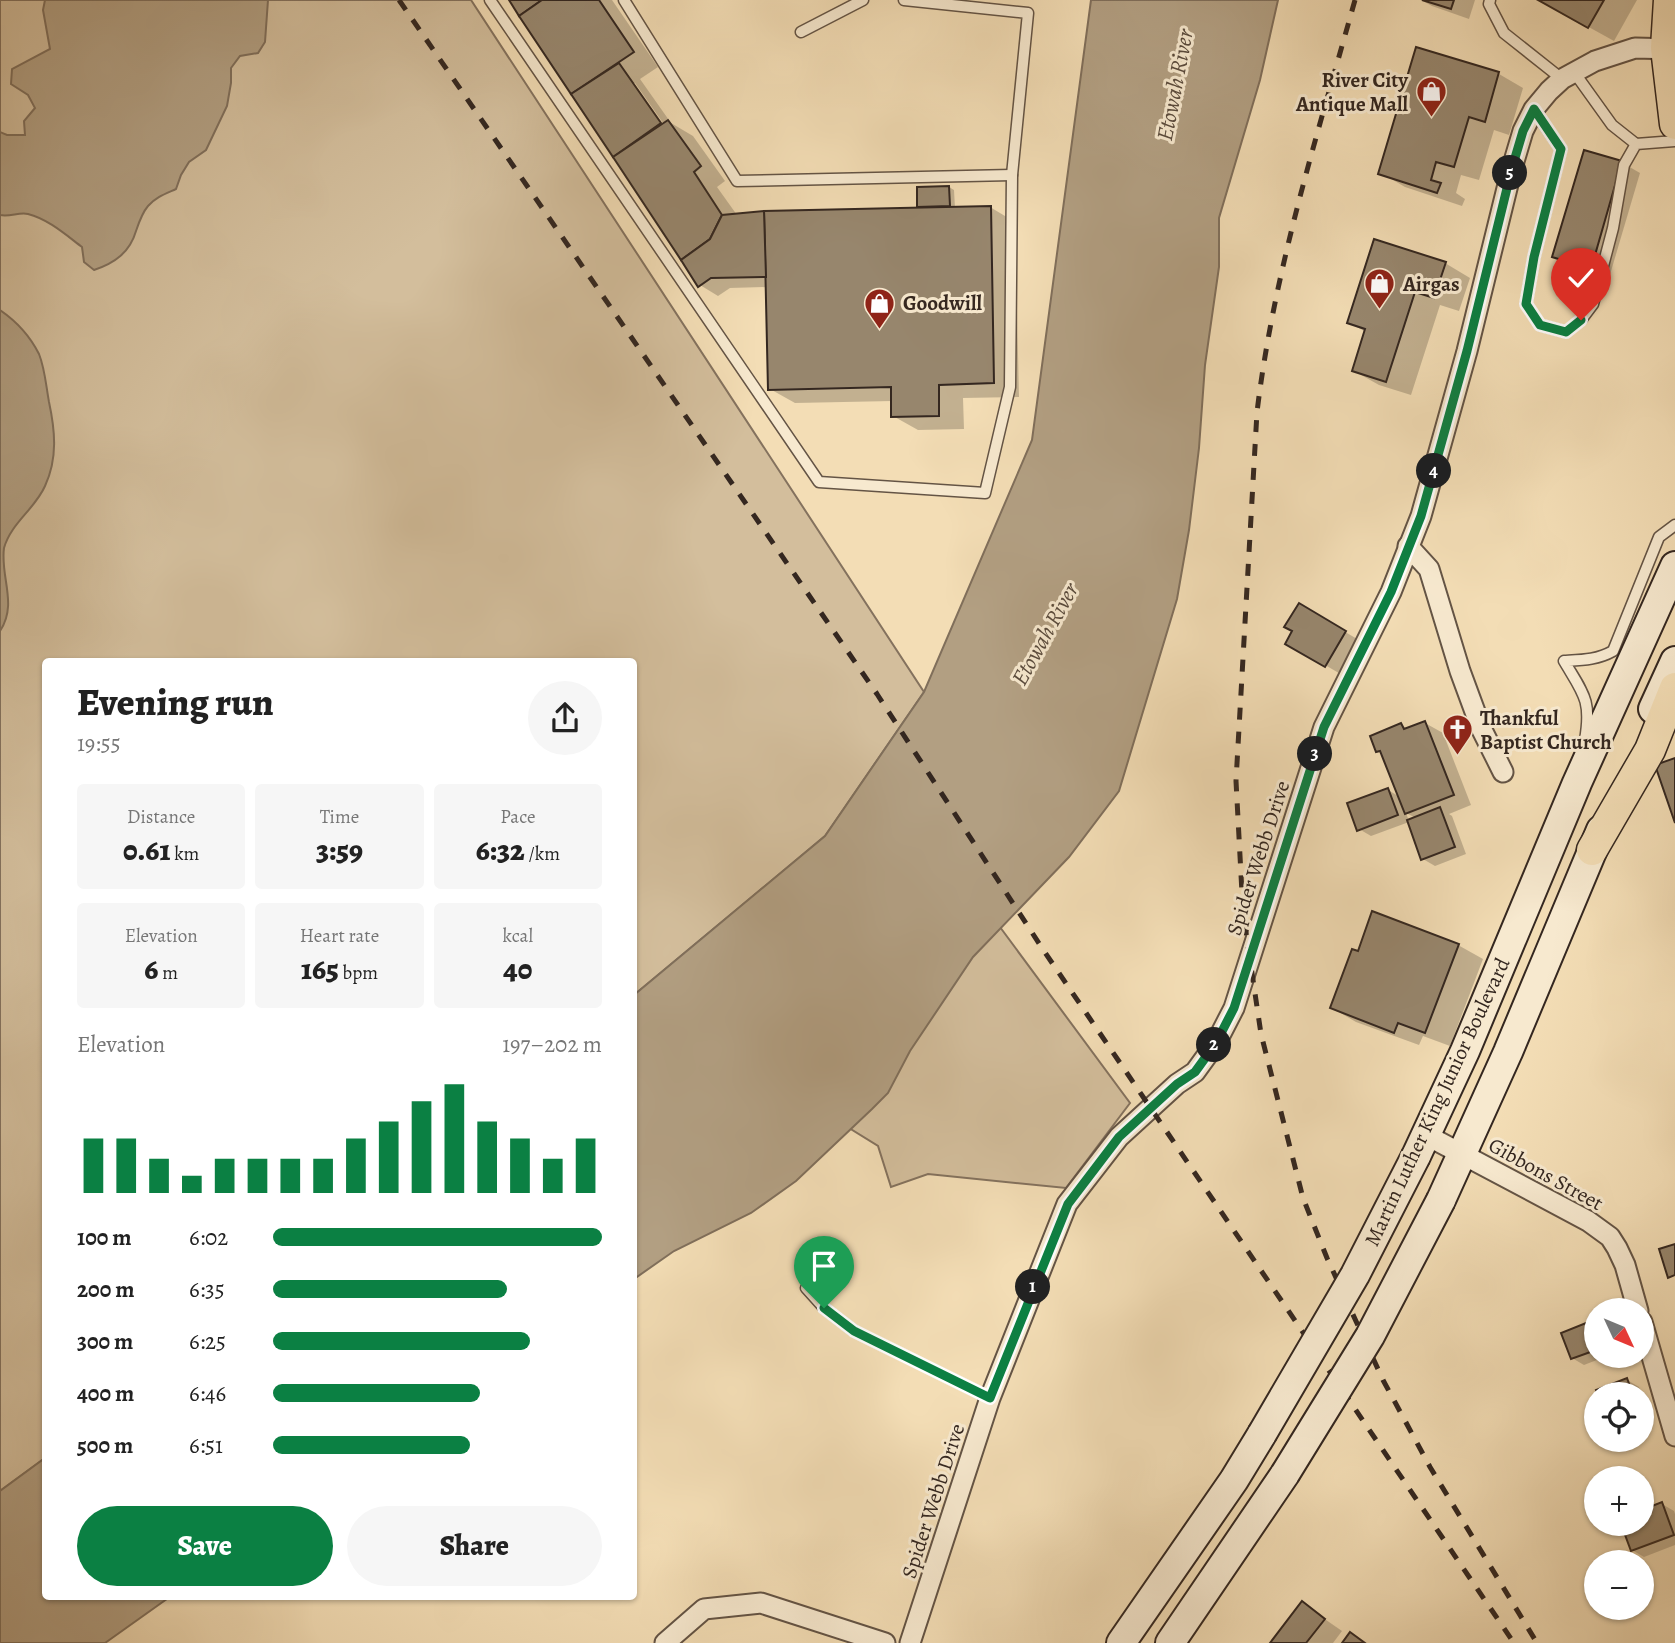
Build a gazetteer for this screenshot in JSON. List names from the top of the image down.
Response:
{
  "streets": {
    "main road": ["Martin Luther King Junior Boulevard"],
    "street": ["Spider Webb Drive", "Gibbons Street"]
  },
  "crossings": [
    ["Martin Luther King Junior Boulevard", "Gibbons Street"]
  ],
  "water": ["Etowah River"],
  "places": {
    "shop": ["River City Antique Mall", "Airgas", "Goodwill"],
    "church": ["Thankful Baptist Church"]
  },
  "north": "bottom right",
  "page": {
    "pins": [
      "5",
      "4",
      "3",
      "2",
      "1"
    ],
    "heading": ["Evening run", "19:55"],
    "stats": [
      ["Distance", "0.61 km"],
      ["Time", "3:59"],
      ["Pace", "6:32 /km"],
      ["Elevation", "6 m"],
      ["Heart rate", "165 bpm"],
      ["kcal", "40"]
    ],
    "chart": ["Elevation", "197–202 m"],
    "list": [
      {
        "name": "100 m",
        "note": "6:02"
      },
      {
        "name": "200 m",
        "note": "6:35"
      },
      {
        "name": "300 m",
        "note": "6:25"
      },
      {
        "name": "400 m",
        "note": "6:46"
      },
      {
        "name": "500 m",
        "note": "6:51"
      }
    ],
    "map_buttons": ["+", "−"],
    "buttons": ["Save", "Share"]
  }
}
